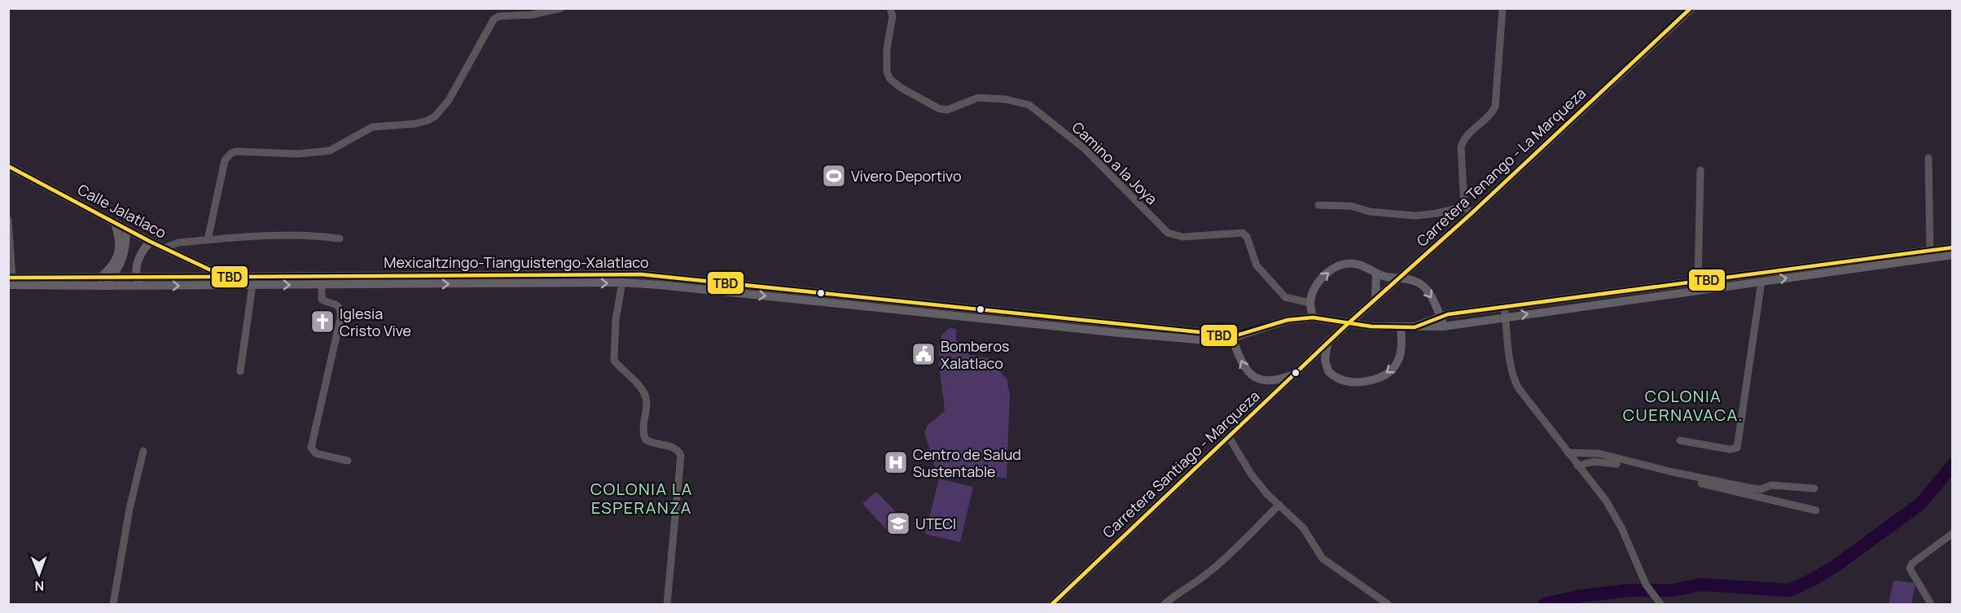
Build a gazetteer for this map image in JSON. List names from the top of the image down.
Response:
{
  "streets": {
    "main road": [
      "Carretera Tenango - La Marqueza",
      "Calle Jalatlaco",
      "Mexicaltzingo-Tianguistengo-Xalatlaco",
      "Carretera Santiago - Marqueza"
    ],
    "street": ["Camino a la Joya"]
  },
  "crossings": [
    ["Carretera Tenango - La Marqueza", "Carretera Santiago - Marqueza"],
    ["Calle Jalatlaco", "Mexicaltzingo-Tianguistengo-Xalatlaco"]
  ],
  "districts": ["COLONIA CUERNAVACA.", "COLONIA LA ESPERANZA"],
  "places": {
    "sports": ["Vívero Deportivo"],
    "church": ["Iglesia Cristo Vive"],
    "public building": ["Bomberos Xalatlaco"],
    "hospital": ["Centro de Salud Sustentable"],
    "school or university": ["UTECI"]
  },
  "lines": ["transit line TBD"],
  "north": "bottom"
}
